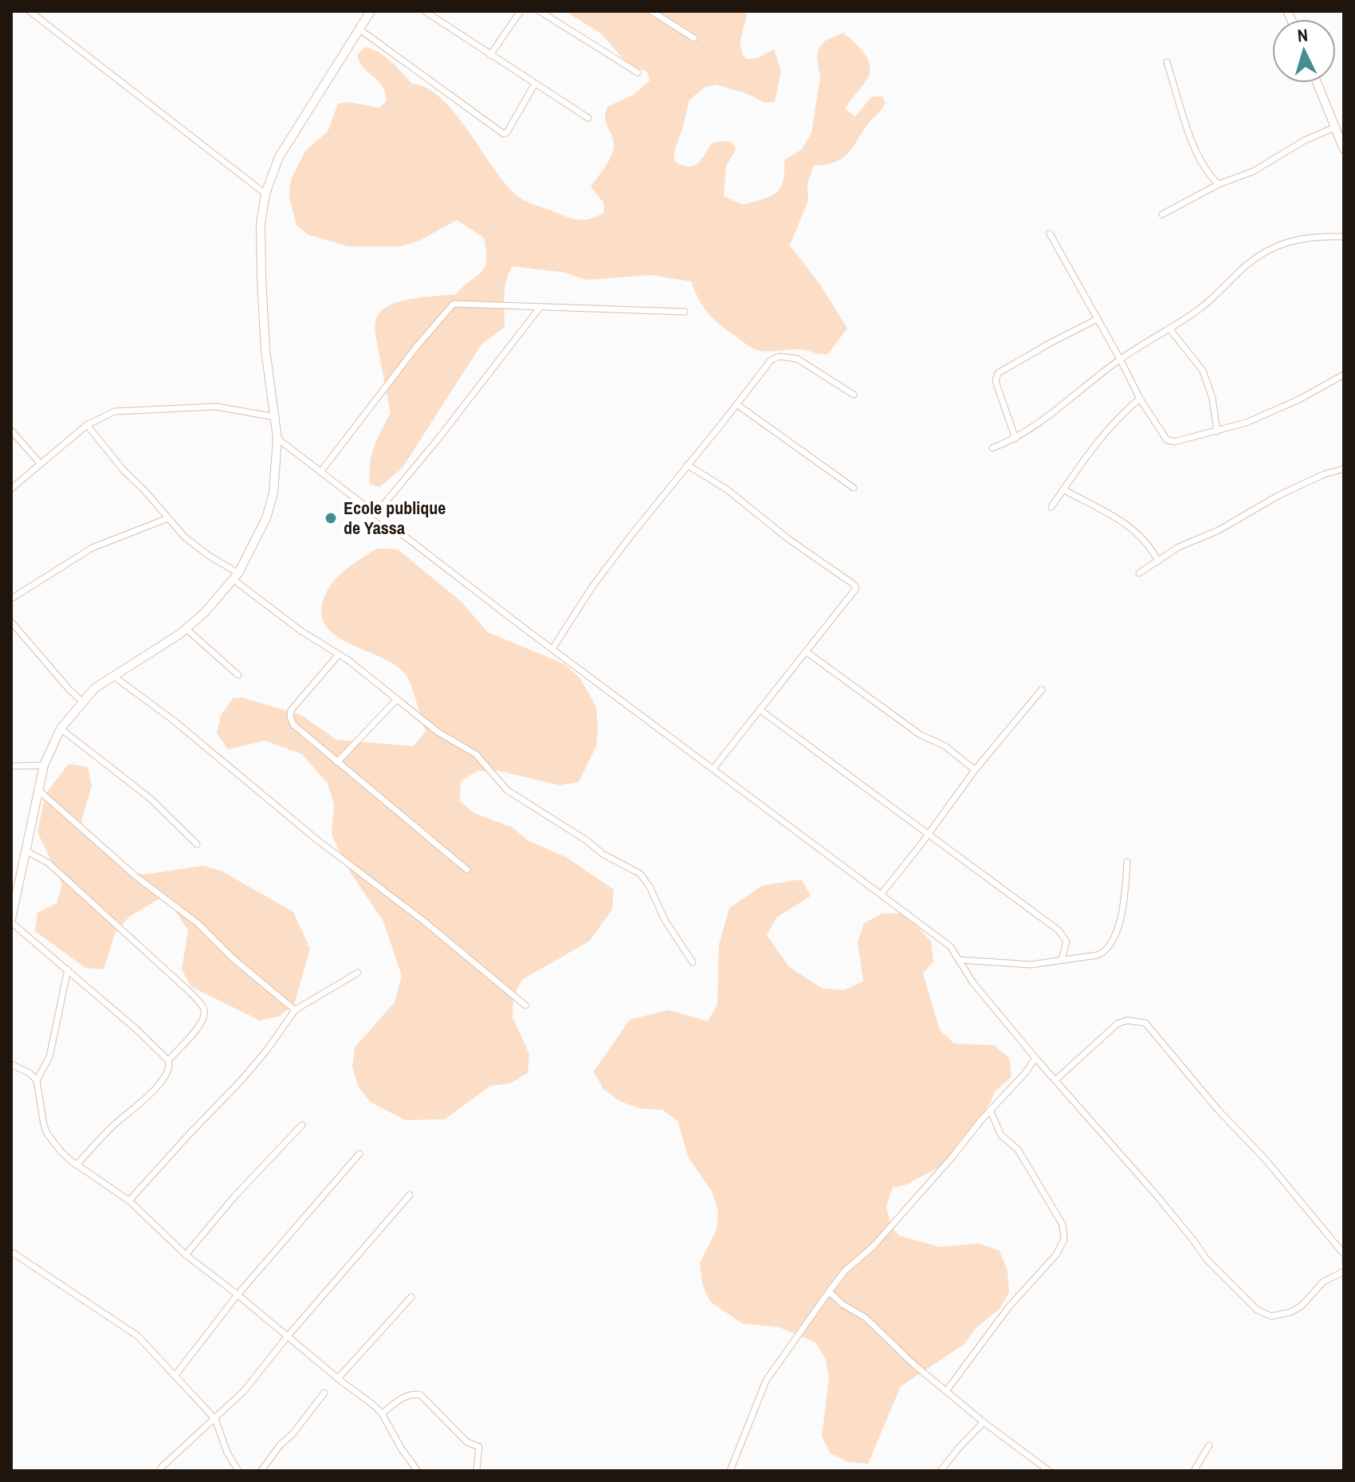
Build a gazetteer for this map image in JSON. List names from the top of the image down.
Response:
{
  "places": ["Ecole publique de Yassa"],
  "north": "top"
}
